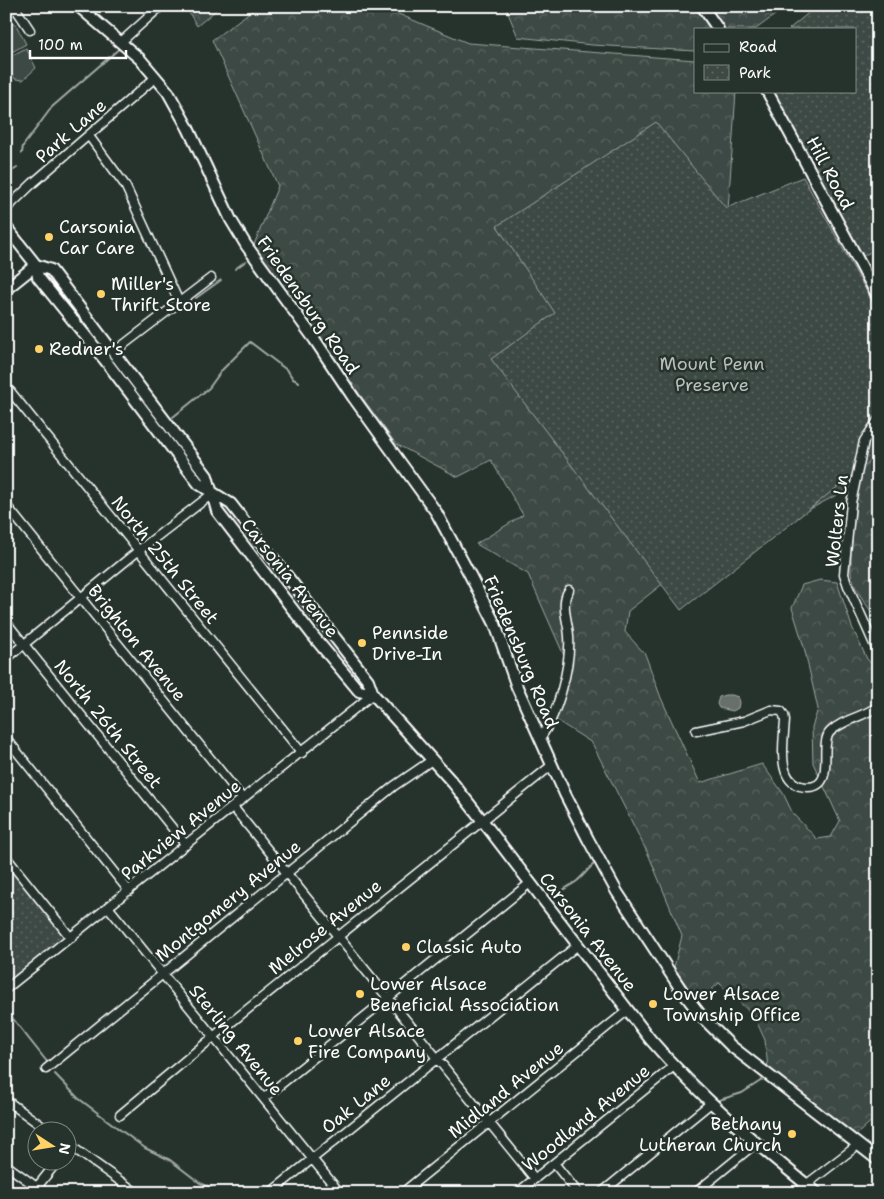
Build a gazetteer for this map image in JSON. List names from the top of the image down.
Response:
{
  "streets": {
    "street": [
      "Park Lane",
      "Hill Road",
      "Friedensburg Road",
      "Wolters Ln",
      "North 25th Street",
      "Carsonia Avenue",
      "Brighton Avenue",
      "North 26th Street",
      "Parkview Avenue",
      "Montgomery Avenue",
      "Melrose Avenue",
      "Sterling Avenue",
      "Midland Avenue",
      "Oak Lane",
      "Woodland Avenue"
    ]
  },
  "crossings": [
    ["Park Lane", "Friedensburg Road"],
    ["Friedensburg Road", "Melrose Avenue"],
    ["North 25th Street", "Parkview Avenue"],
    ["Carsonia Avenue", "Parkview Avenue"],
    ["Carsonia Avenue", "Montgomery Avenue"],
    ["Carsonia Avenue", "Melrose Avenue"],
    ["Carsonia Avenue", "Midland Avenue"],
    ["Carsonia Avenue", "Oak Lane"],
    ["Carsonia Avenue", "Woodland Avenue"],
    ["Brighton Avenue", "Parkview Avenue"],
    ["North 26th Street", "Parkview Avenue"],
    ["Parkview Avenue", "Sterling Avenue"],
    ["Montgomery Avenue", "Sterling Avenue"],
    ["Melrose Avenue", "Sterling Avenue"],
    ["Sterling Avenue", "Oak Lane"]
  ],
  "parks": ["Mount Penn Preserve"],
  "places": [
    "Carsonia Car Care",
    "Miller's Thrift Store",
    "Redner's",
    "Pennside Drive-In",
    "Classic Auto",
    "Lower Alsace Beneficial Association",
    "Lower Alsace Township Office",
    "Lower Alsace Fire Company",
    "Bethany Lutheran Church"
  ],
  "legend": ["Road", "Park"],
  "scale_bar": "100 m",
  "north": "right"
}
